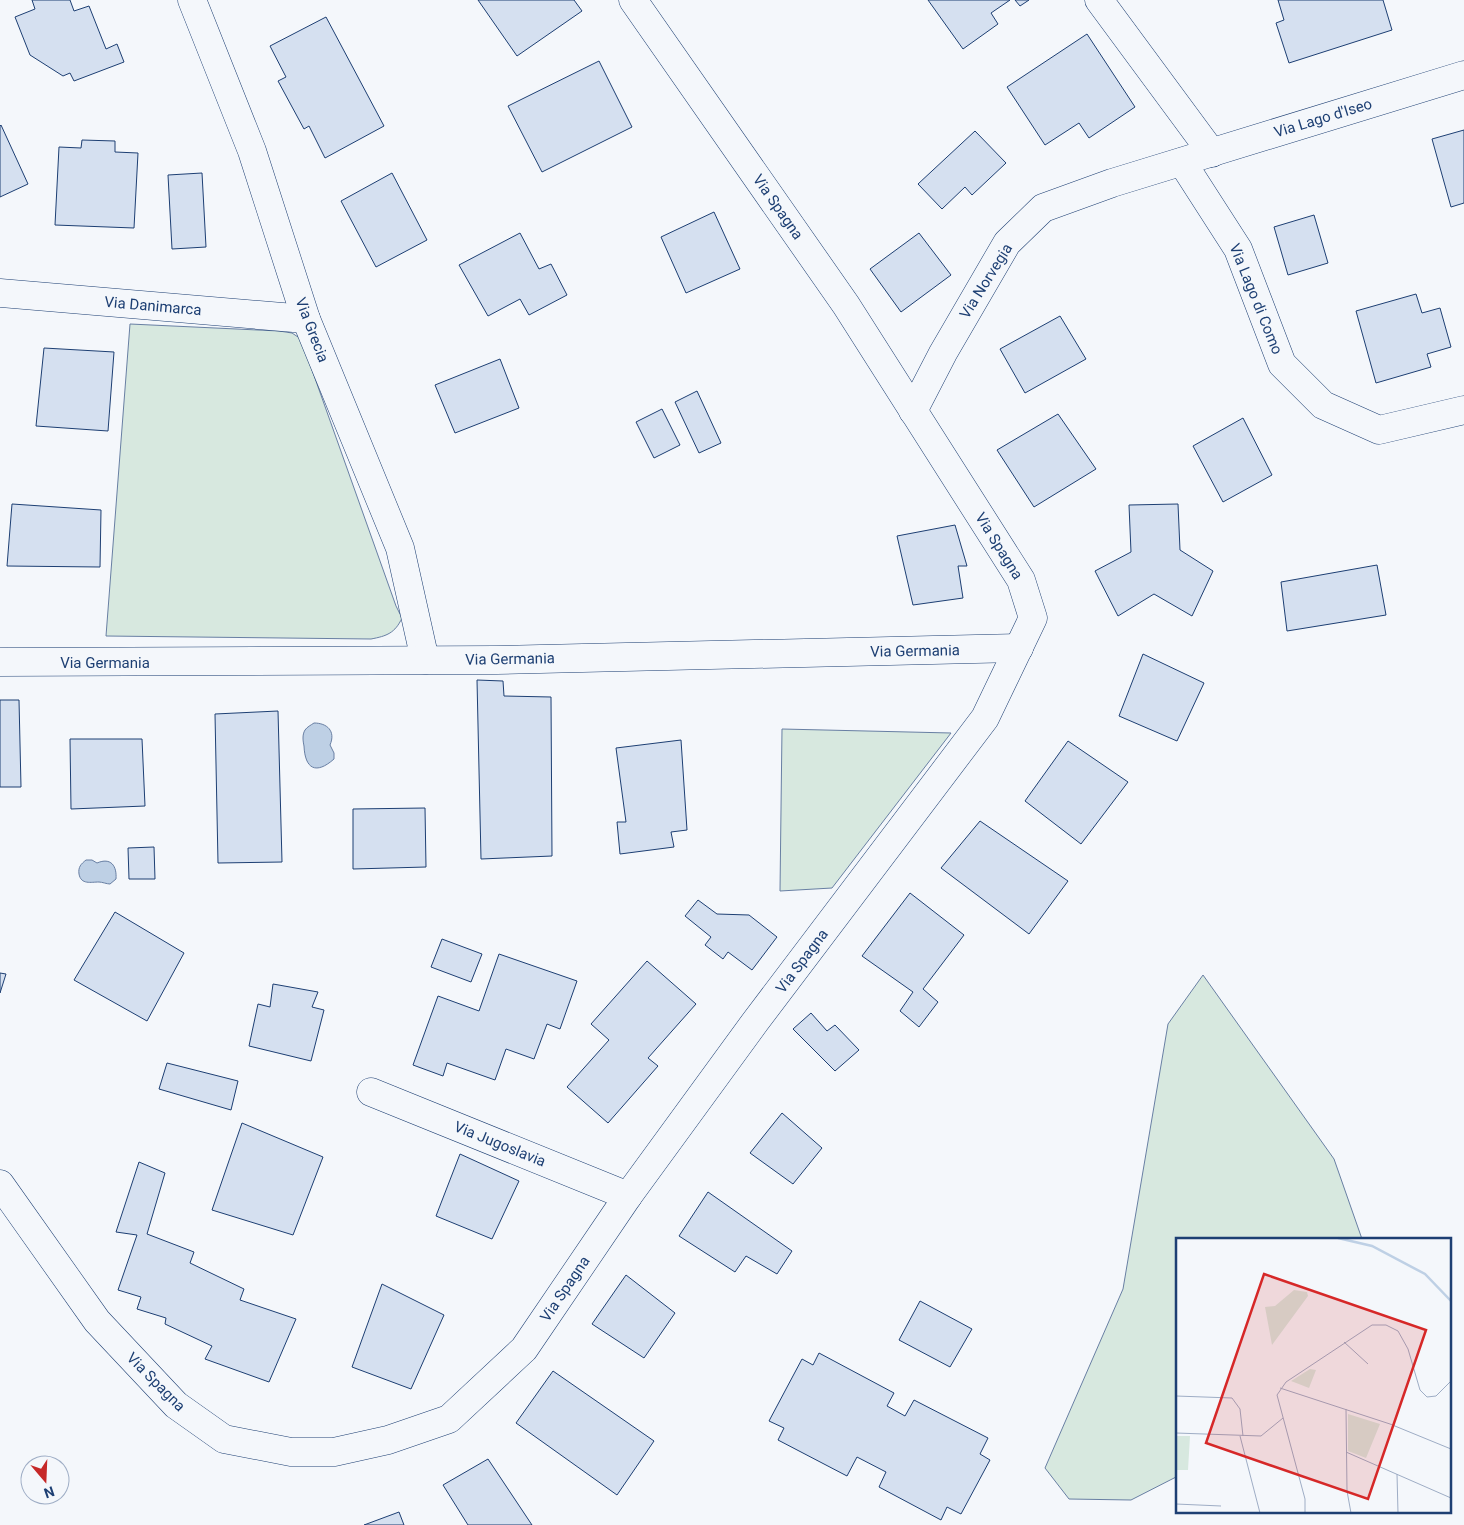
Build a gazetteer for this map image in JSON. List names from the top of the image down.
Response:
{
  "streets": {
    "street": [
      "Via Lago d'Iseo",
      "Via Spagna",
      "Via Norvegia",
      "Via Lago di Como",
      "Via Danimarca",
      "Via Grecia",
      "Via Germania",
      "Via Jugoslavia"
    ]
  },
  "crossings": [
    ["Via Lago d'Iseo", "Via Norvegia"],
    ["Via Lago d'Iseo", "Via Lago di Como"],
    ["Via Spagna", "Via Norvegia"],
    ["Via Spagna", "Via Germania"],
    ["Via Spagna", "Via Jugoslavia"],
    ["Via Norvegia", "Via Lago di Como"],
    ["Via Danimarca", "Via Grecia"],
    ["Via Grecia", "Via Germania"]
  ],
  "north": "bottom"
}
